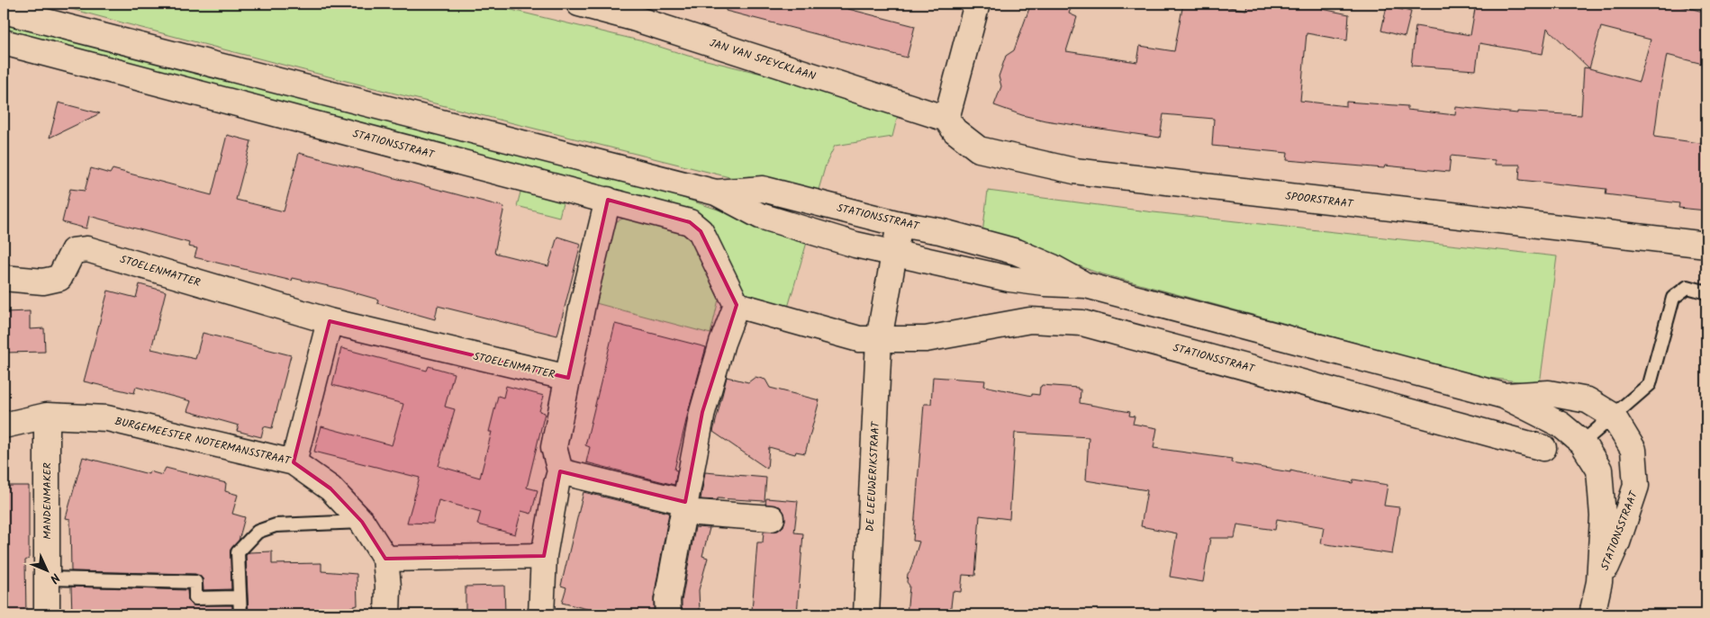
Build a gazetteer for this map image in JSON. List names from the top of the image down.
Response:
{
  "streets": {
    "street": [
      "JAN VAN SPEYCKLAAN",
      "STATIONSSTRAAT",
      "SPOORSTRAAT",
      "STOELENMATTER",
      "BURGEMEESTER NOTERMANSSTRAAT",
      "DE LEEUWERIKSTRAAT",
      "MANDENMAKER"
    ]
  },
  "crossings": [
    ["JAN VAN SPEYCKLAAN", "SPOORSTRAAT"],
    ["STATIONSSTRAAT", "STOELENMATTER"],
    ["STATIONSSTRAAT", "DE LEEUWERIKSTRAAT"],
    ["BURGEMEESTER NOTERMANSSTRAAT", "MANDENMAKER"]
  ],
  "north": "bottom right"
}
